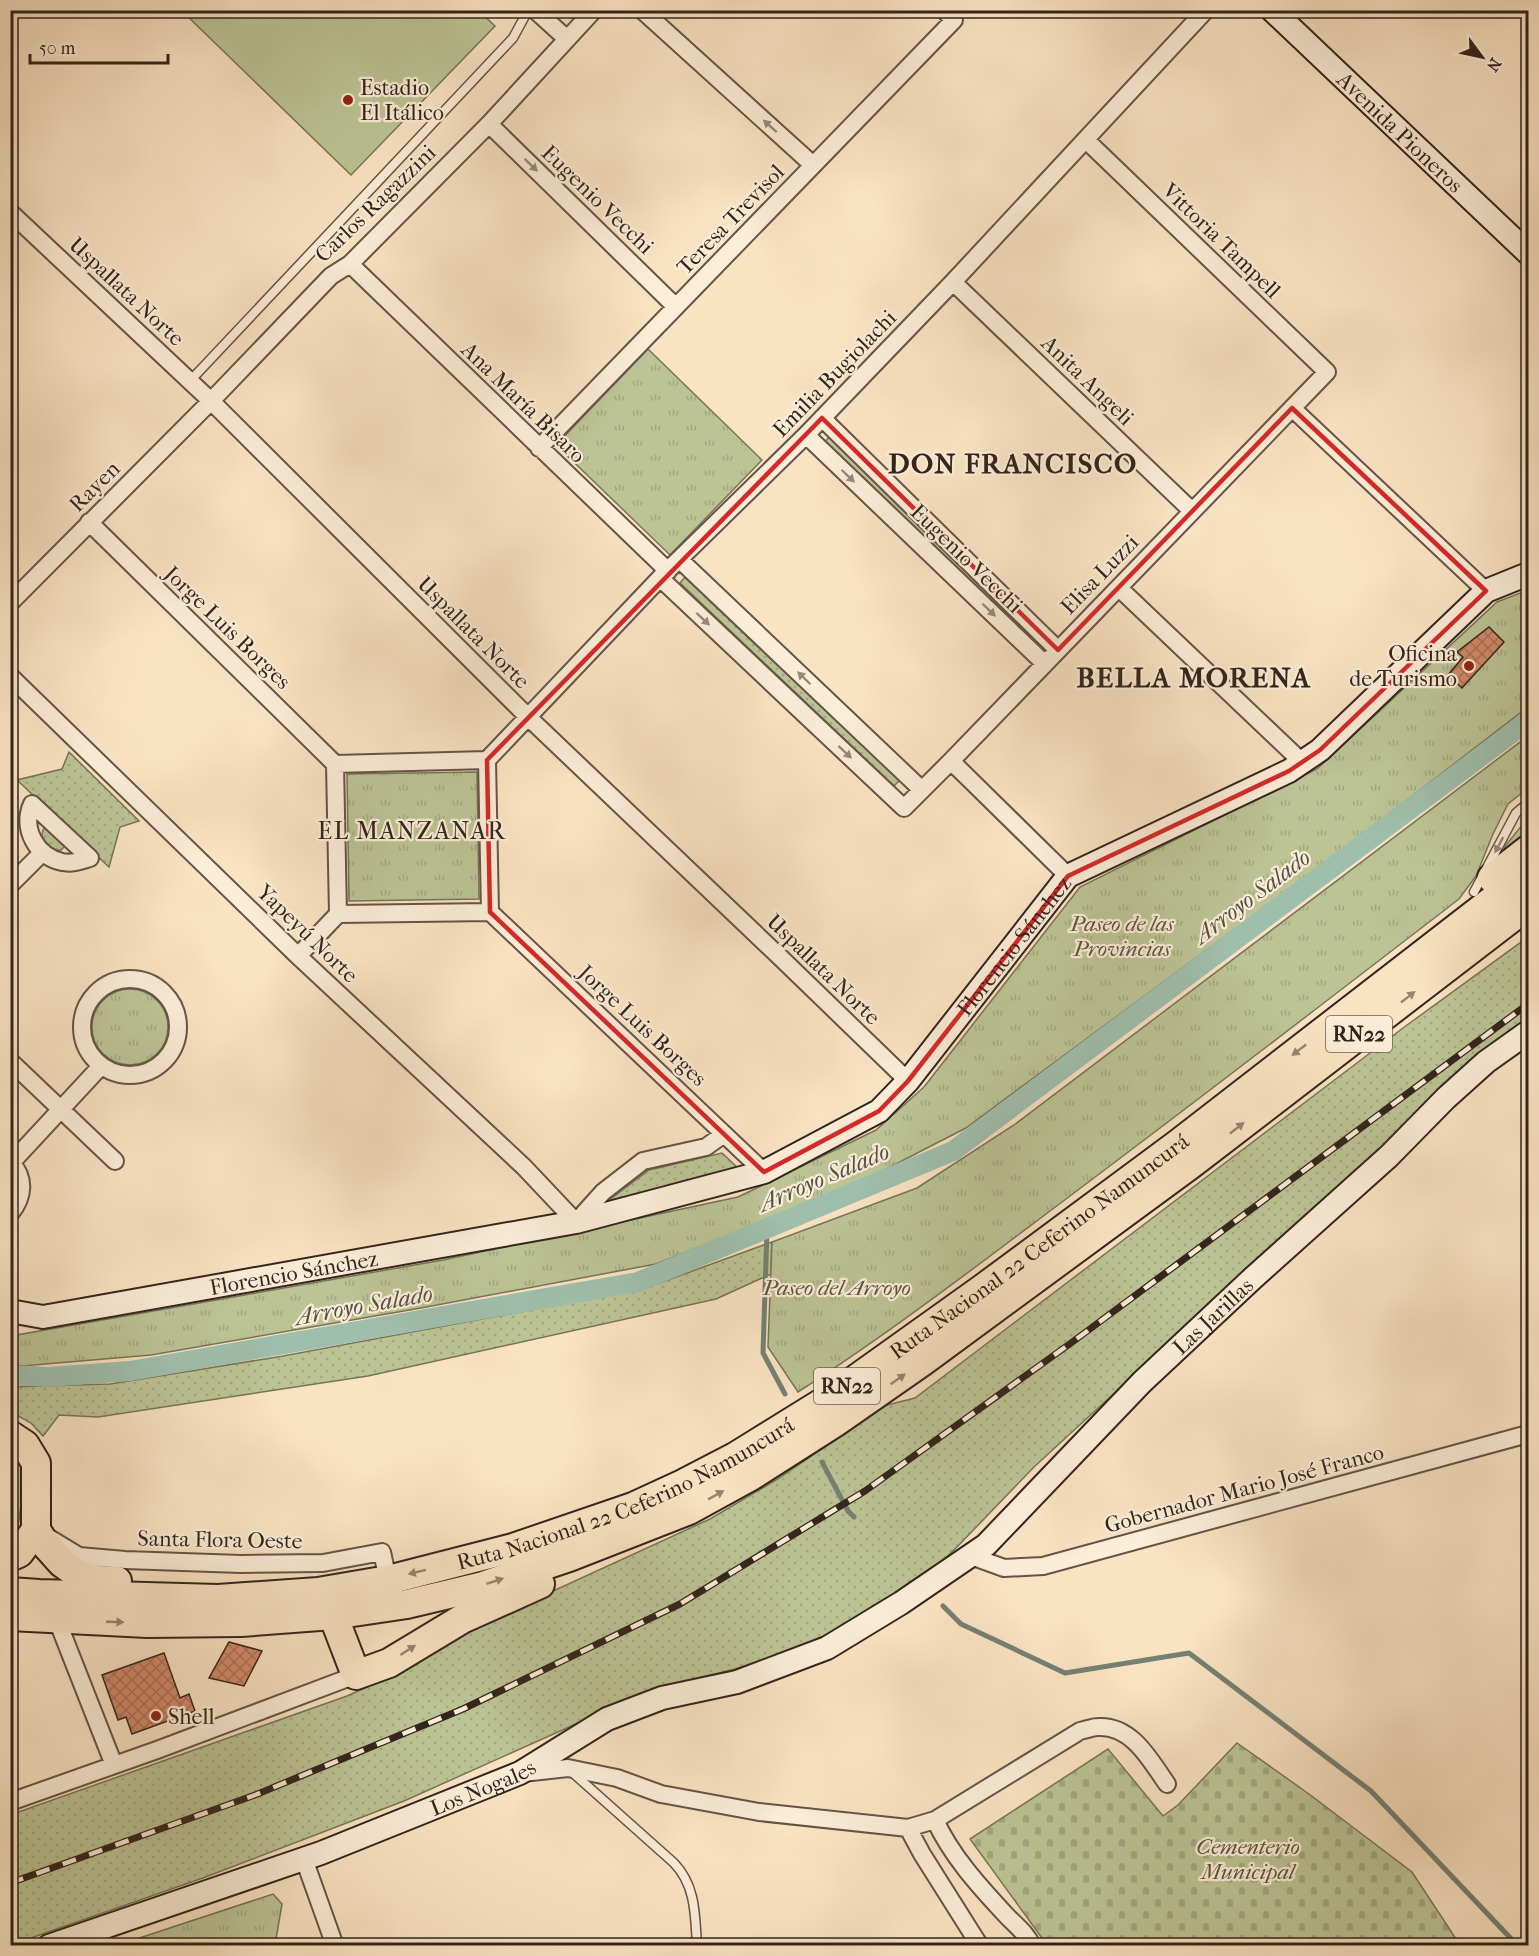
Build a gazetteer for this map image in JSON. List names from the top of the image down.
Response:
{
  "streets": {
    "highway": ["RN22", "Ruta Nacional 22 Ceferino Namuncurá"],
    "street": [
      "Avenida Pioneros",
      "Eugenio Vecchi",
      "Carlos Ragazzini",
      "Teresa Trevisol",
      "Vittoria Tampell",
      "Uspallata Norte",
      "Emilia Bugiolachi",
      "Anita Angeli",
      "Ana María Bisaro",
      "Rayen",
      "Elisa Luzzi",
      "Jorge Luis Borges",
      "Yapeyú Norte",
      "Florencio Sánchez",
      "Las Jarillas",
      "Gobernador Mario José Franco",
      "Santa Flora Oeste",
      "Los Nogales"
    ]
  },
  "crossings": [
    ["Eugenio Vecchi", "Carlos Ragazzini"],
    ["Eugenio Vecchi", "Teresa Trevisol"],
    ["Eugenio Vecchi", "Emilia Bugiolachi"],
    ["Eugenio Vecchi", "Elisa Luzzi"],
    ["Carlos Ragazzini", "Uspallata Norte"],
    ["Carlos Ragazzini", "Ana María Bisaro"],
    ["Carlos Ragazzini", "Rayen"],
    ["Teresa Trevisol", "Ana María Bisaro"],
    ["Vittoria Tampell", "Emilia Bugiolachi"],
    ["Vittoria Tampell", "Elisa Luzzi"],
    ["Uspallata Norte", "Emilia Bugiolachi"],
    ["Uspallata Norte", "Rayen"],
    ["Uspallata Norte", "Florencio Sánchez"],
    ["Emilia Bugiolachi", "Anita Angeli"],
    ["Emilia Bugiolachi", "Ana María Bisaro"],
    ["Anita Angeli", "Elisa Luzzi"],
    ["Ana María Bisaro", "Elisa Luzzi"],
    ["Rayen", "Jorge Luis Borges"],
    ["Jorge Luis Borges", "Florencio Sánchez"],
    ["Yapeyú Norte", "Florencio Sánchez"],
    ["Ruta Nacional 22 Ceferino Namuncurá", "Santa Flora Oeste"],
    ["Las Jarillas", "Gobernador Mario José Franco"],
    ["Las Jarillas", "Los Nogales"]
  ],
  "districts": ["DON FRANCISCO", "BELLA MORENA", "EL MANZANAR"],
  "water": ["Arroyo Salado"],
  "parks": ["Paseo de las Provincias", "Paseo del Arroyo", "Cementerio Municipal"],
  "places": ["Estadio El Itálico", "Oficina de Turismo", "Shell"],
  "scale_bar": "50 m",
  "north": "bottom right"
}
